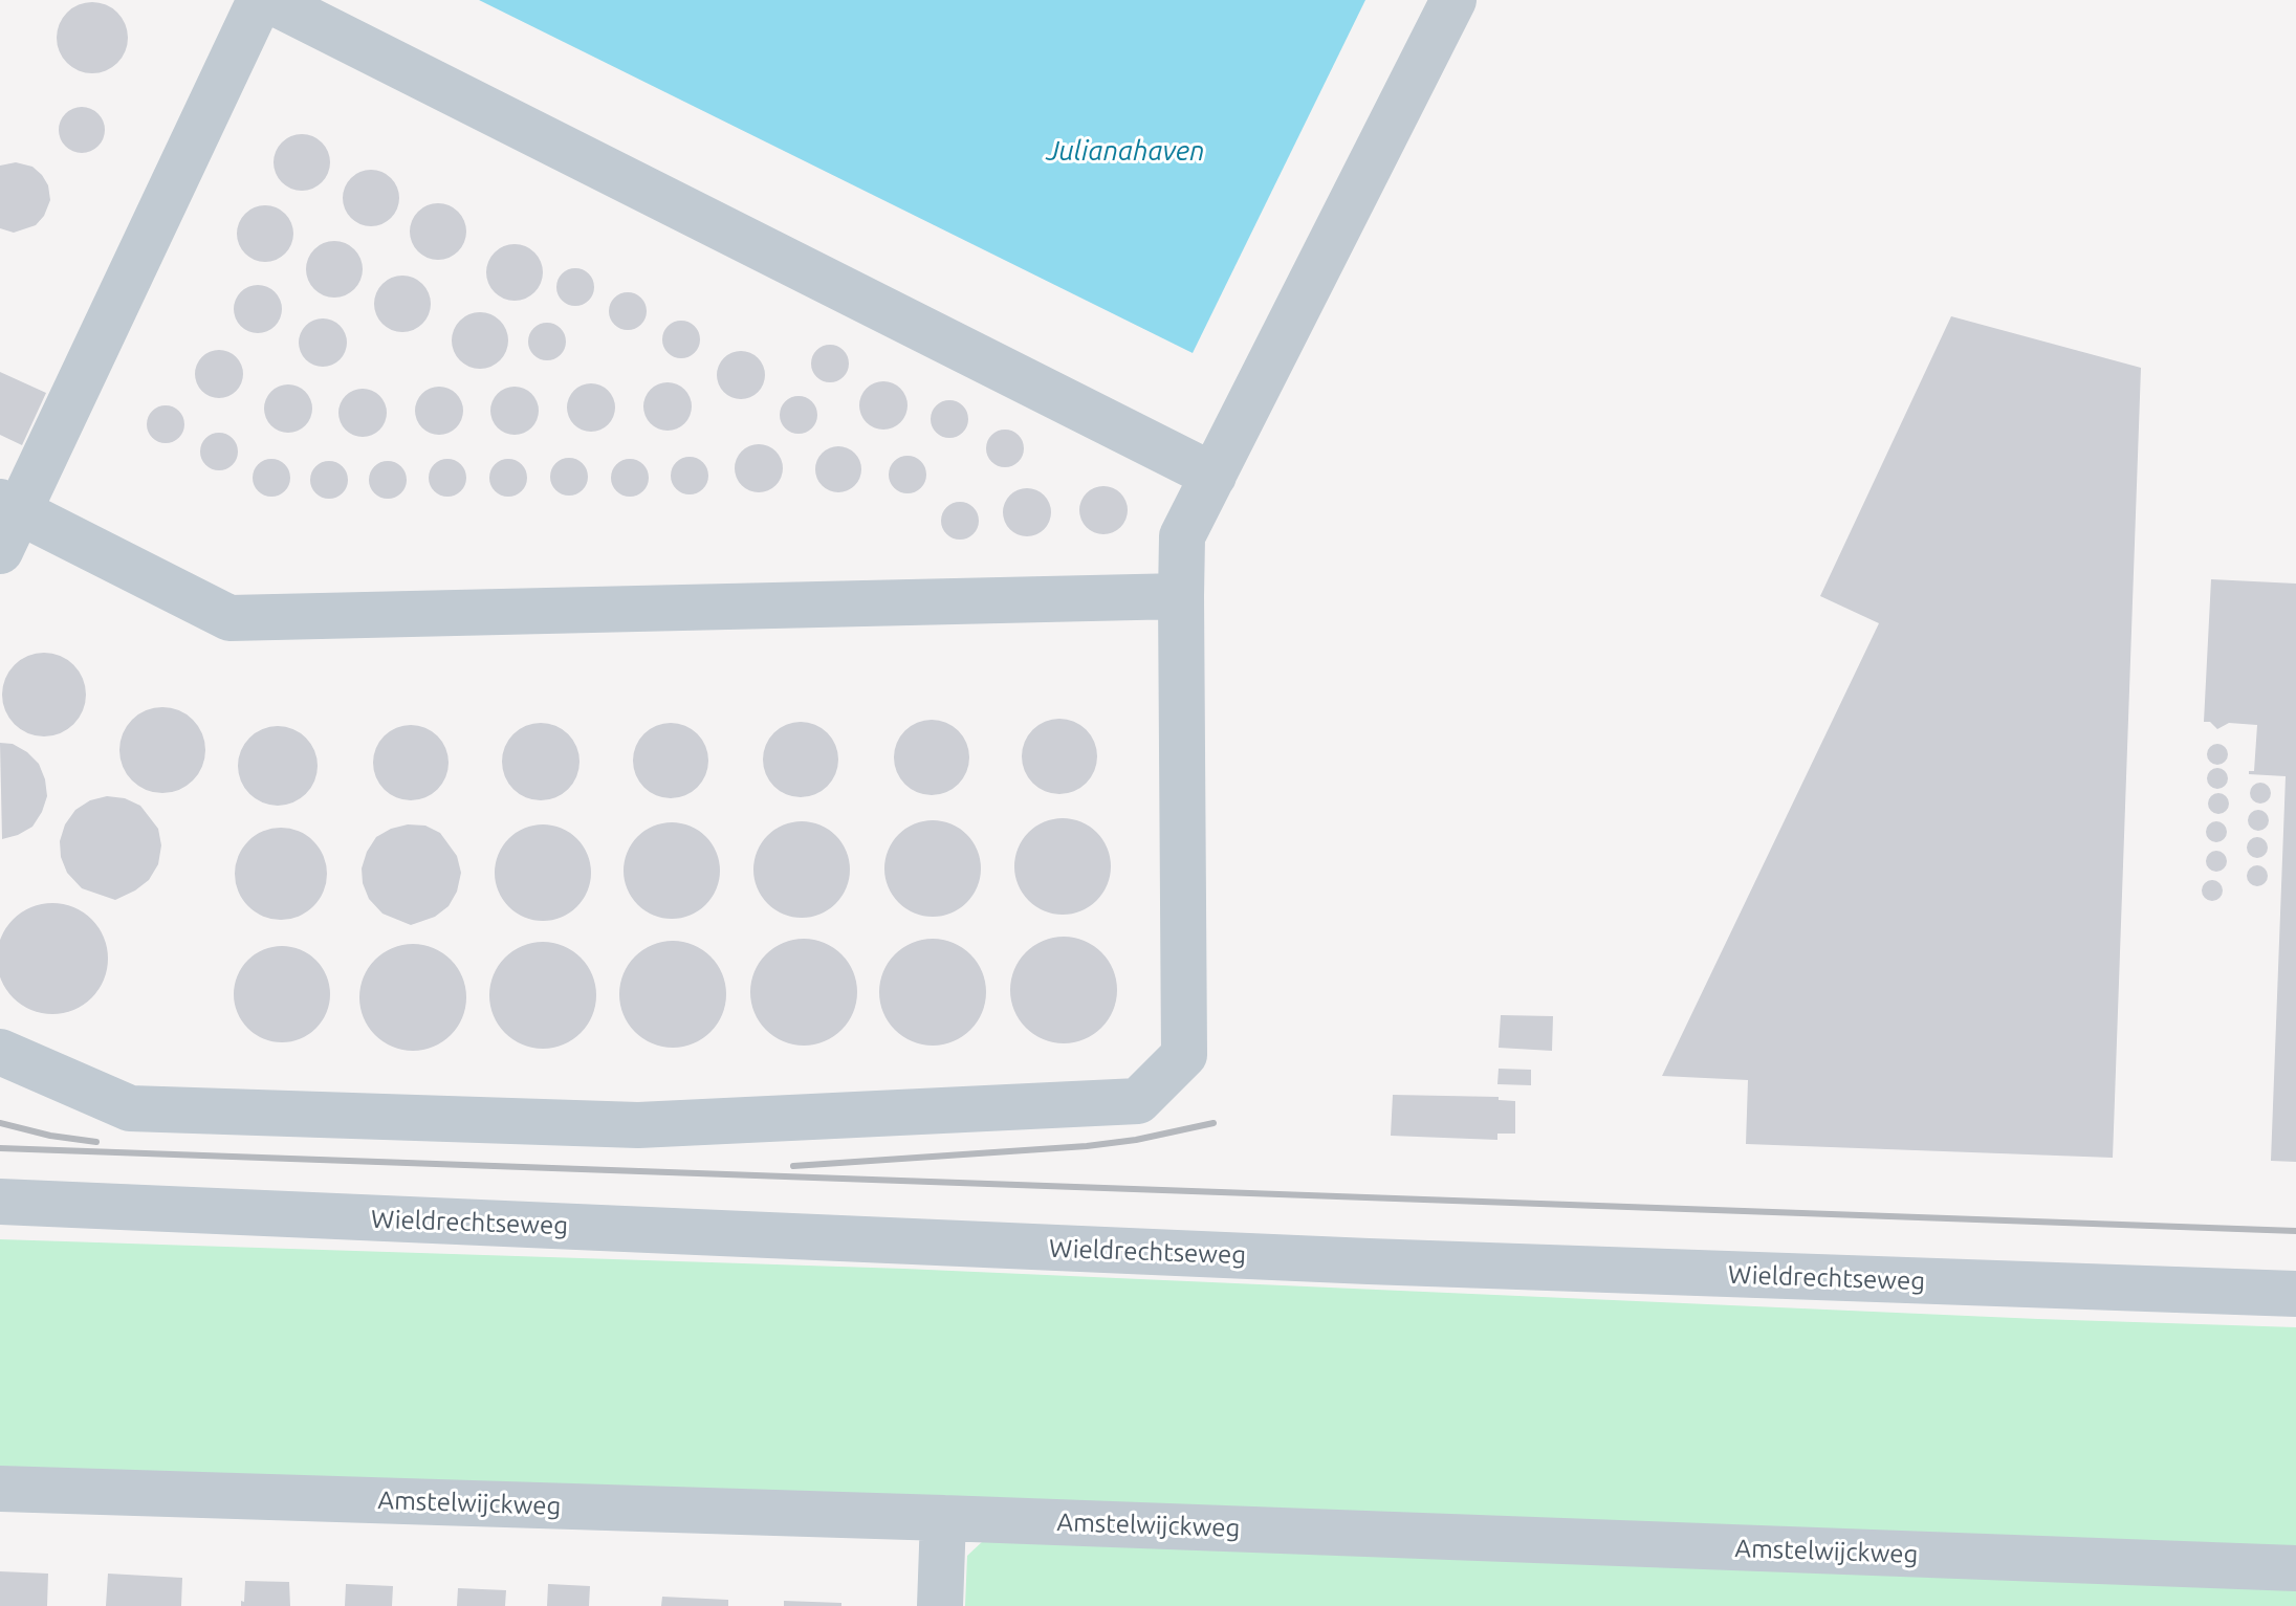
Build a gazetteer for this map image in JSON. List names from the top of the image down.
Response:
{
  "streets": {
    "street": ["Wieldrechtseweg", "Amstelwijckweg"]
  },
  "water": ["Julianahaven"]
}
